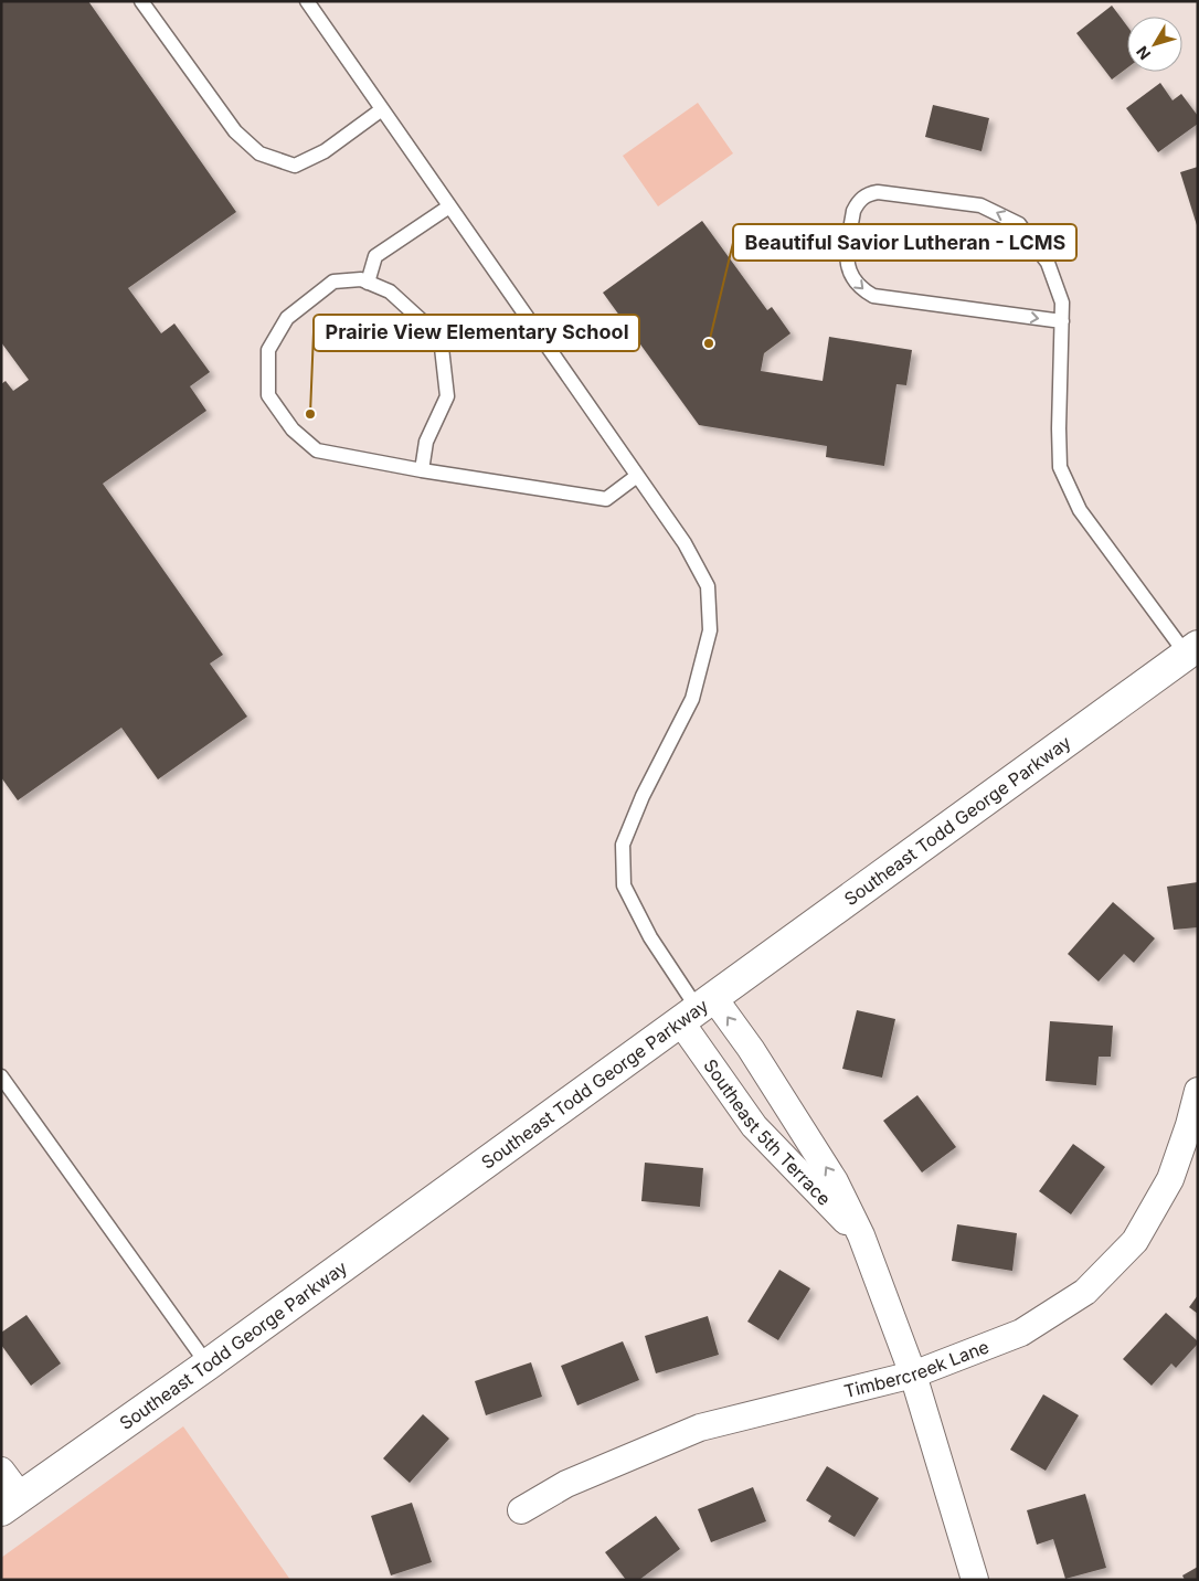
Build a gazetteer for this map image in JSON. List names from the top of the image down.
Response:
{
  "streets": {
    "main road": ["Southeast Todd George Parkway"],
    "street": ["Southeast 5th Terrace", "Timbercreek Lane"]
  },
  "crossings": [
    ["Southeast Todd George Parkway", "Southeast 5th Terrace"],
    ["Southeast 5th Terrace", "Timbercreek Lane"]
  ],
  "places": ["Beautiful Savior Lutheran - LCMS", "Prairie View Elementary School"],
  "north": "bottom left"
}
